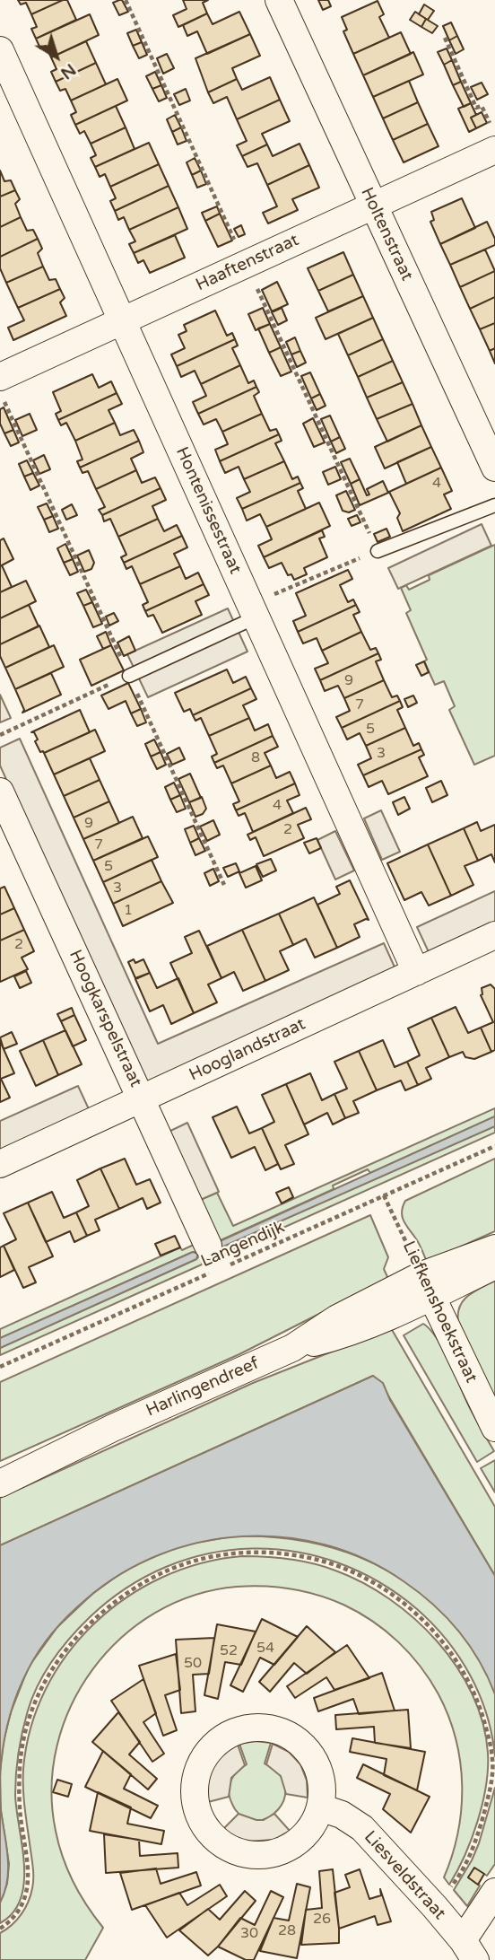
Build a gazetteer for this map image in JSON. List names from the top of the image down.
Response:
{
  "streets": {
    "street": [
      "Holtenstraat",
      "Haaftenstraat",
      "Hontenissestraat",
      "Hoogkarspelstraat",
      "Hooglandstraat",
      "Liefkenshoekstraat",
      "Harlingendreef",
      "Liesveldstraat"
    ],
    "path": ["Langendijk"]
  },
  "crossings": [
    ["Holtenstraat", "Haaftenstraat"],
    ["Haaftenstraat", "Hontenissestraat"],
    ["Hontenissestraat", "Hooglandstraat"],
    ["Hoogkarspelstraat", "Hooglandstraat"],
    ["Hoogkarspelstraat", "Langendijk"],
    ["Langendijk", "Liefkenshoekstraat"],
    ["Liefkenshoekstraat", "Harlingendreef"]
  ],
  "house_numbers": [
    "4",
    "9",
    "7",
    "5",
    "3",
    "8",
    "4",
    "9",
    "2",
    "7",
    "5",
    "3",
    "1",
    "2",
    "54",
    "52",
    "50",
    "26",
    "28",
    "30"
  ],
  "north": "bottom right"
}
